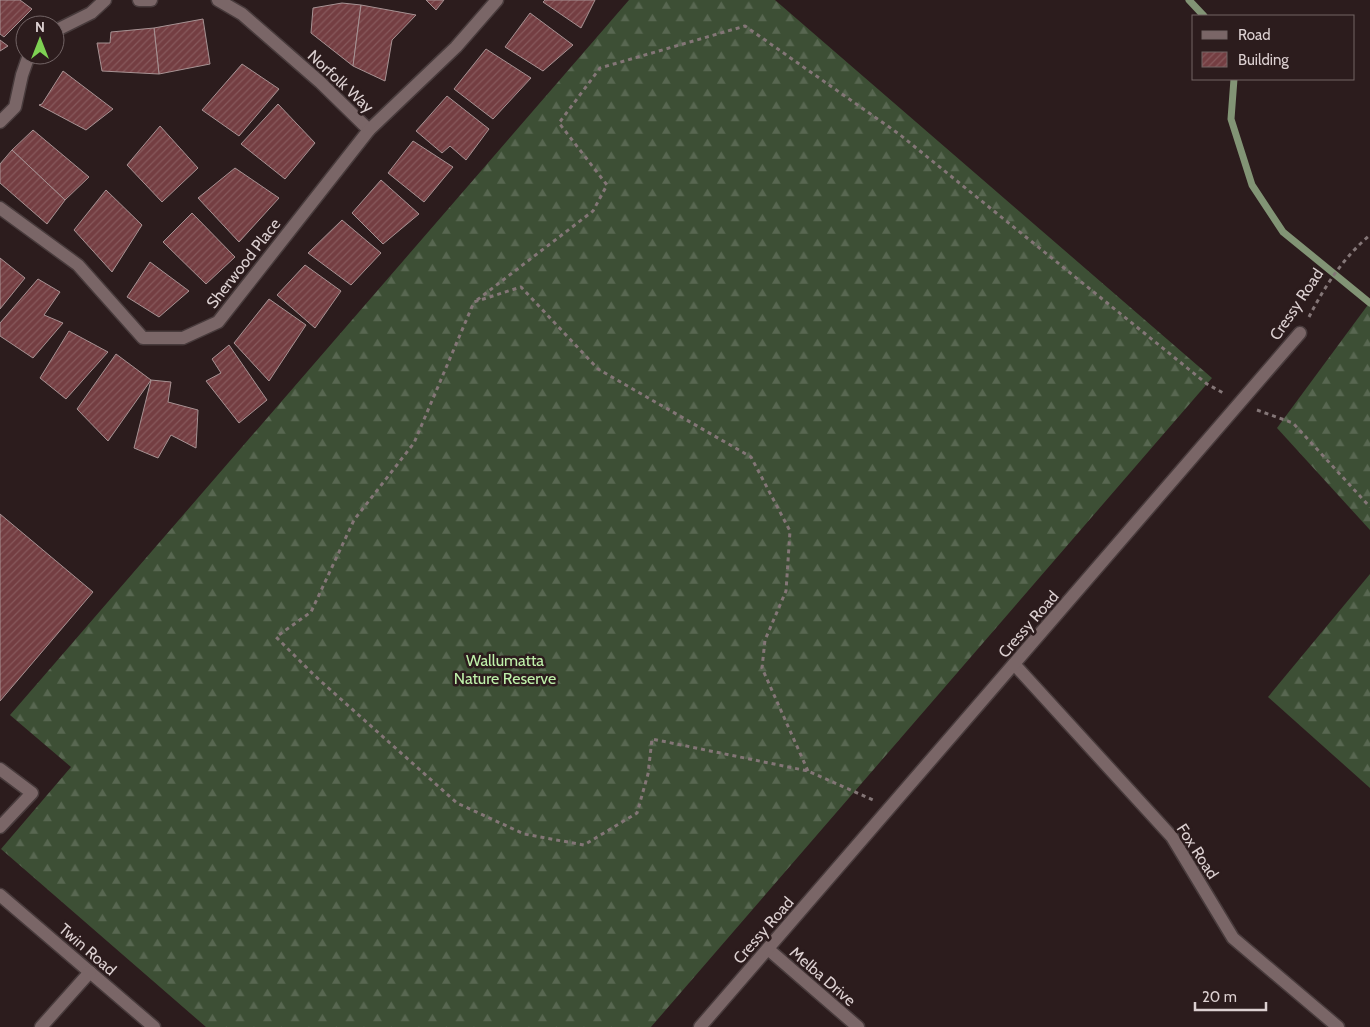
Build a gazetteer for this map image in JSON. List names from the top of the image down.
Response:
{
  "streets": {
    "street": [
      "Norfolk Way",
      "Sherwood Place",
      "Cressy Road",
      "Fox Road",
      "Twin Road",
      "Melba Drive"
    ]
  },
  "crossings": [
    ["Norfolk Way", "Sherwood Place"],
    ["Cressy Road", "Fox Road"],
    ["Cressy Road", "Melba Drive"]
  ],
  "parks": ["Wallumatta Nature Reserve"],
  "legend": ["Road", "Building"],
  "scale_bar": "20 m",
  "north": "top"
}
